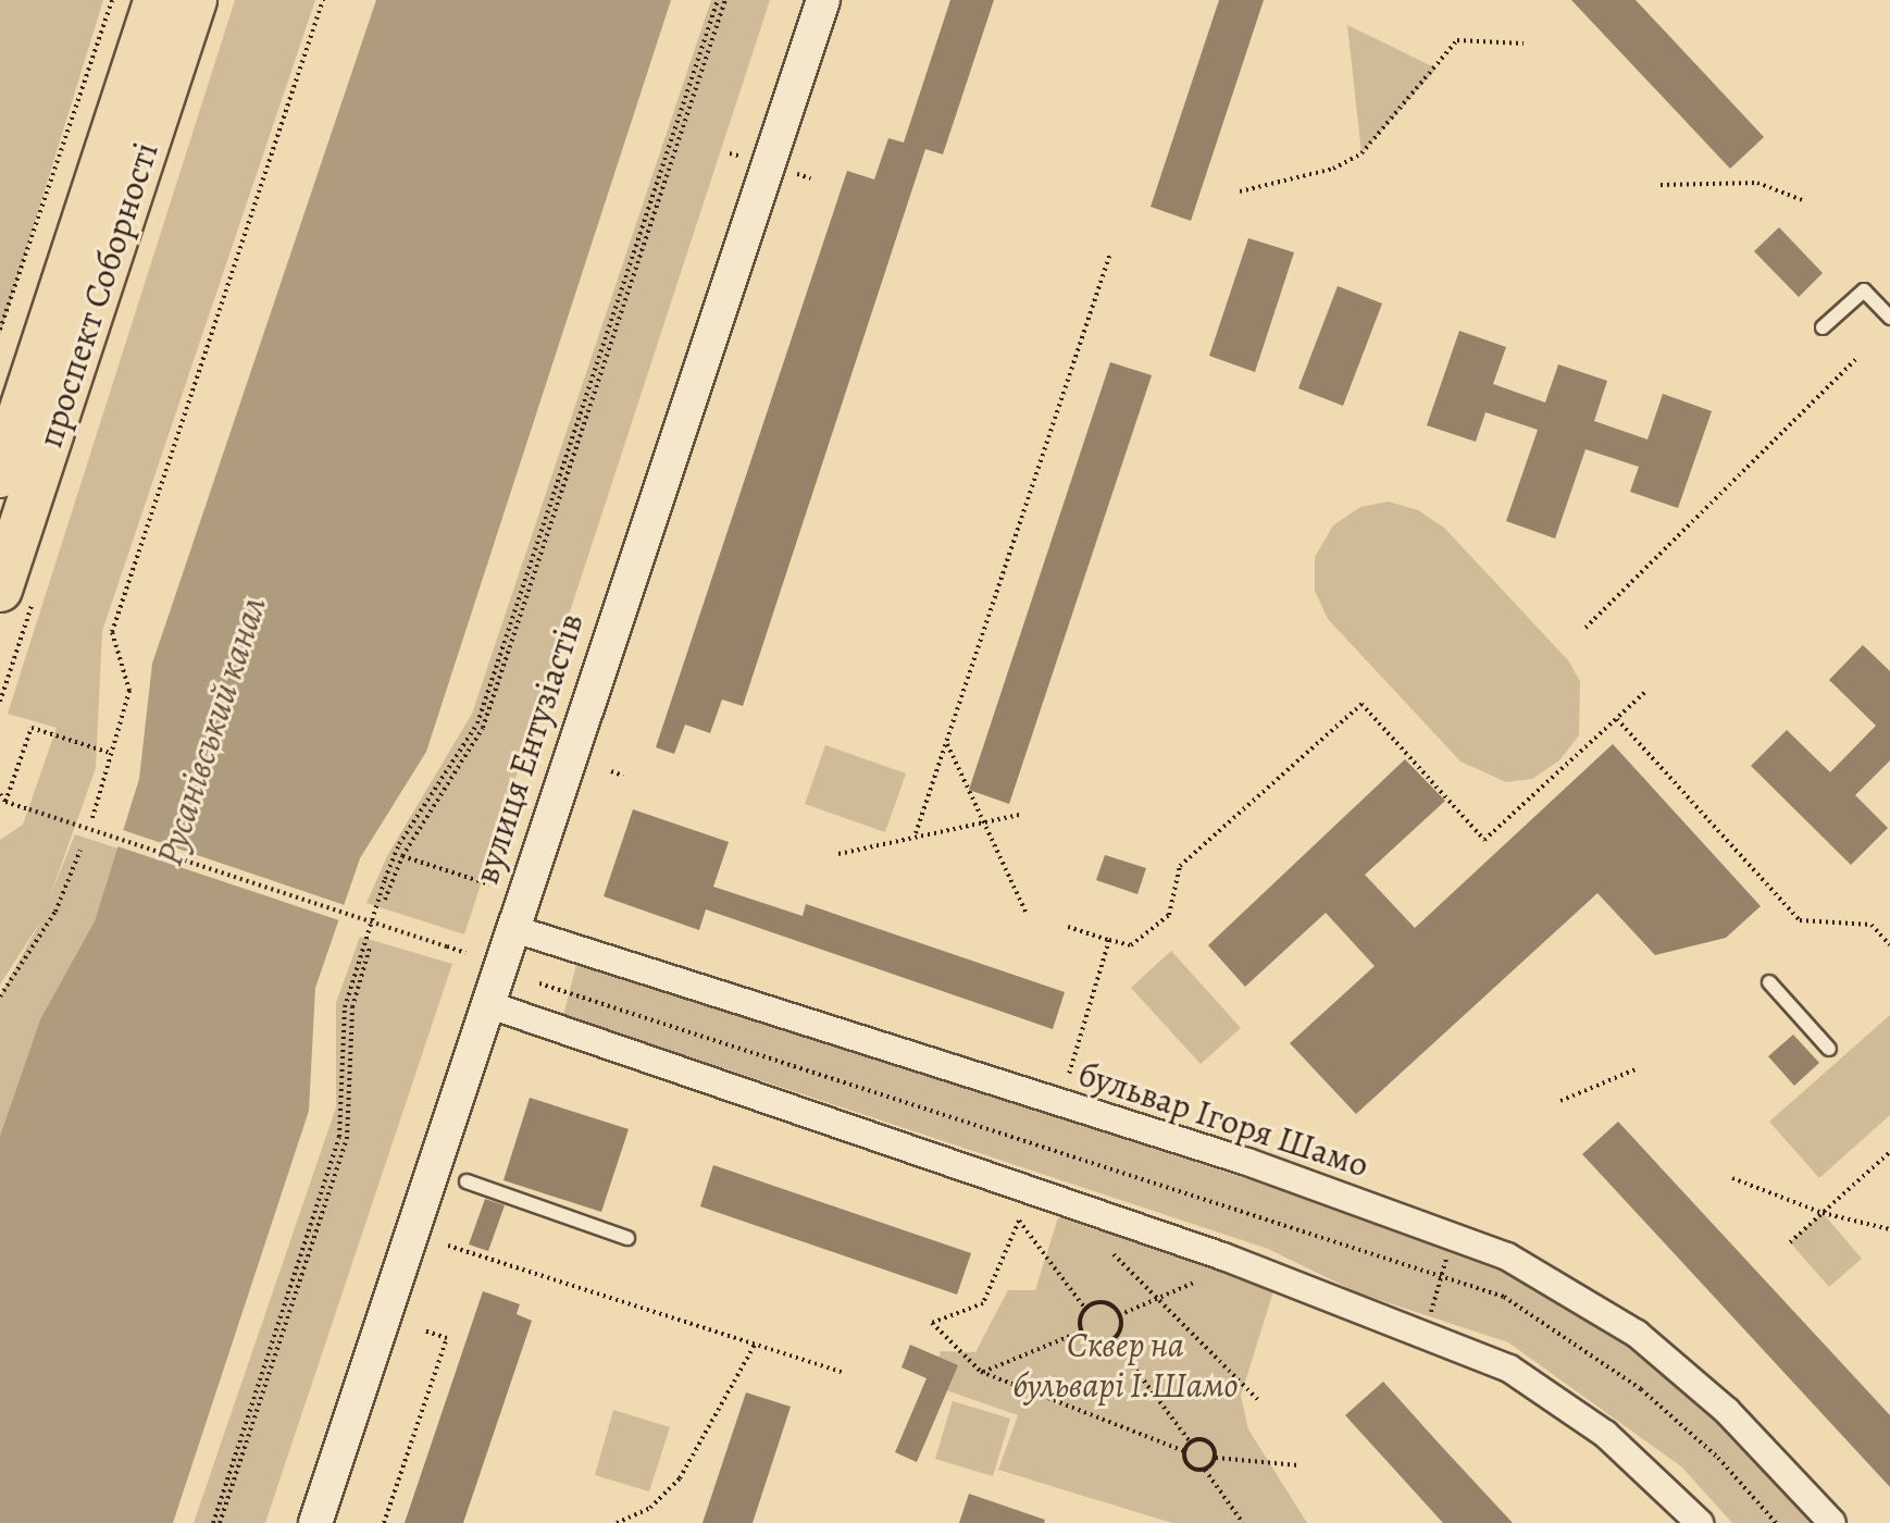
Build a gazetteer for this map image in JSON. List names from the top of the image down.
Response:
{
  "streets": {
    "highway": ["проспект Соборності"],
    "street": ["вулиця Ентузіастів", "бульвар Ігоря Шамо"]
  },
  "crossings": [
    ["вулиця Ентузіастів", "бульвар Ігоря Шамо"]
  ],
  "water": ["Русанівський канал"],
  "parks": ["Сквер на бульварі І.Шамо"]
}
